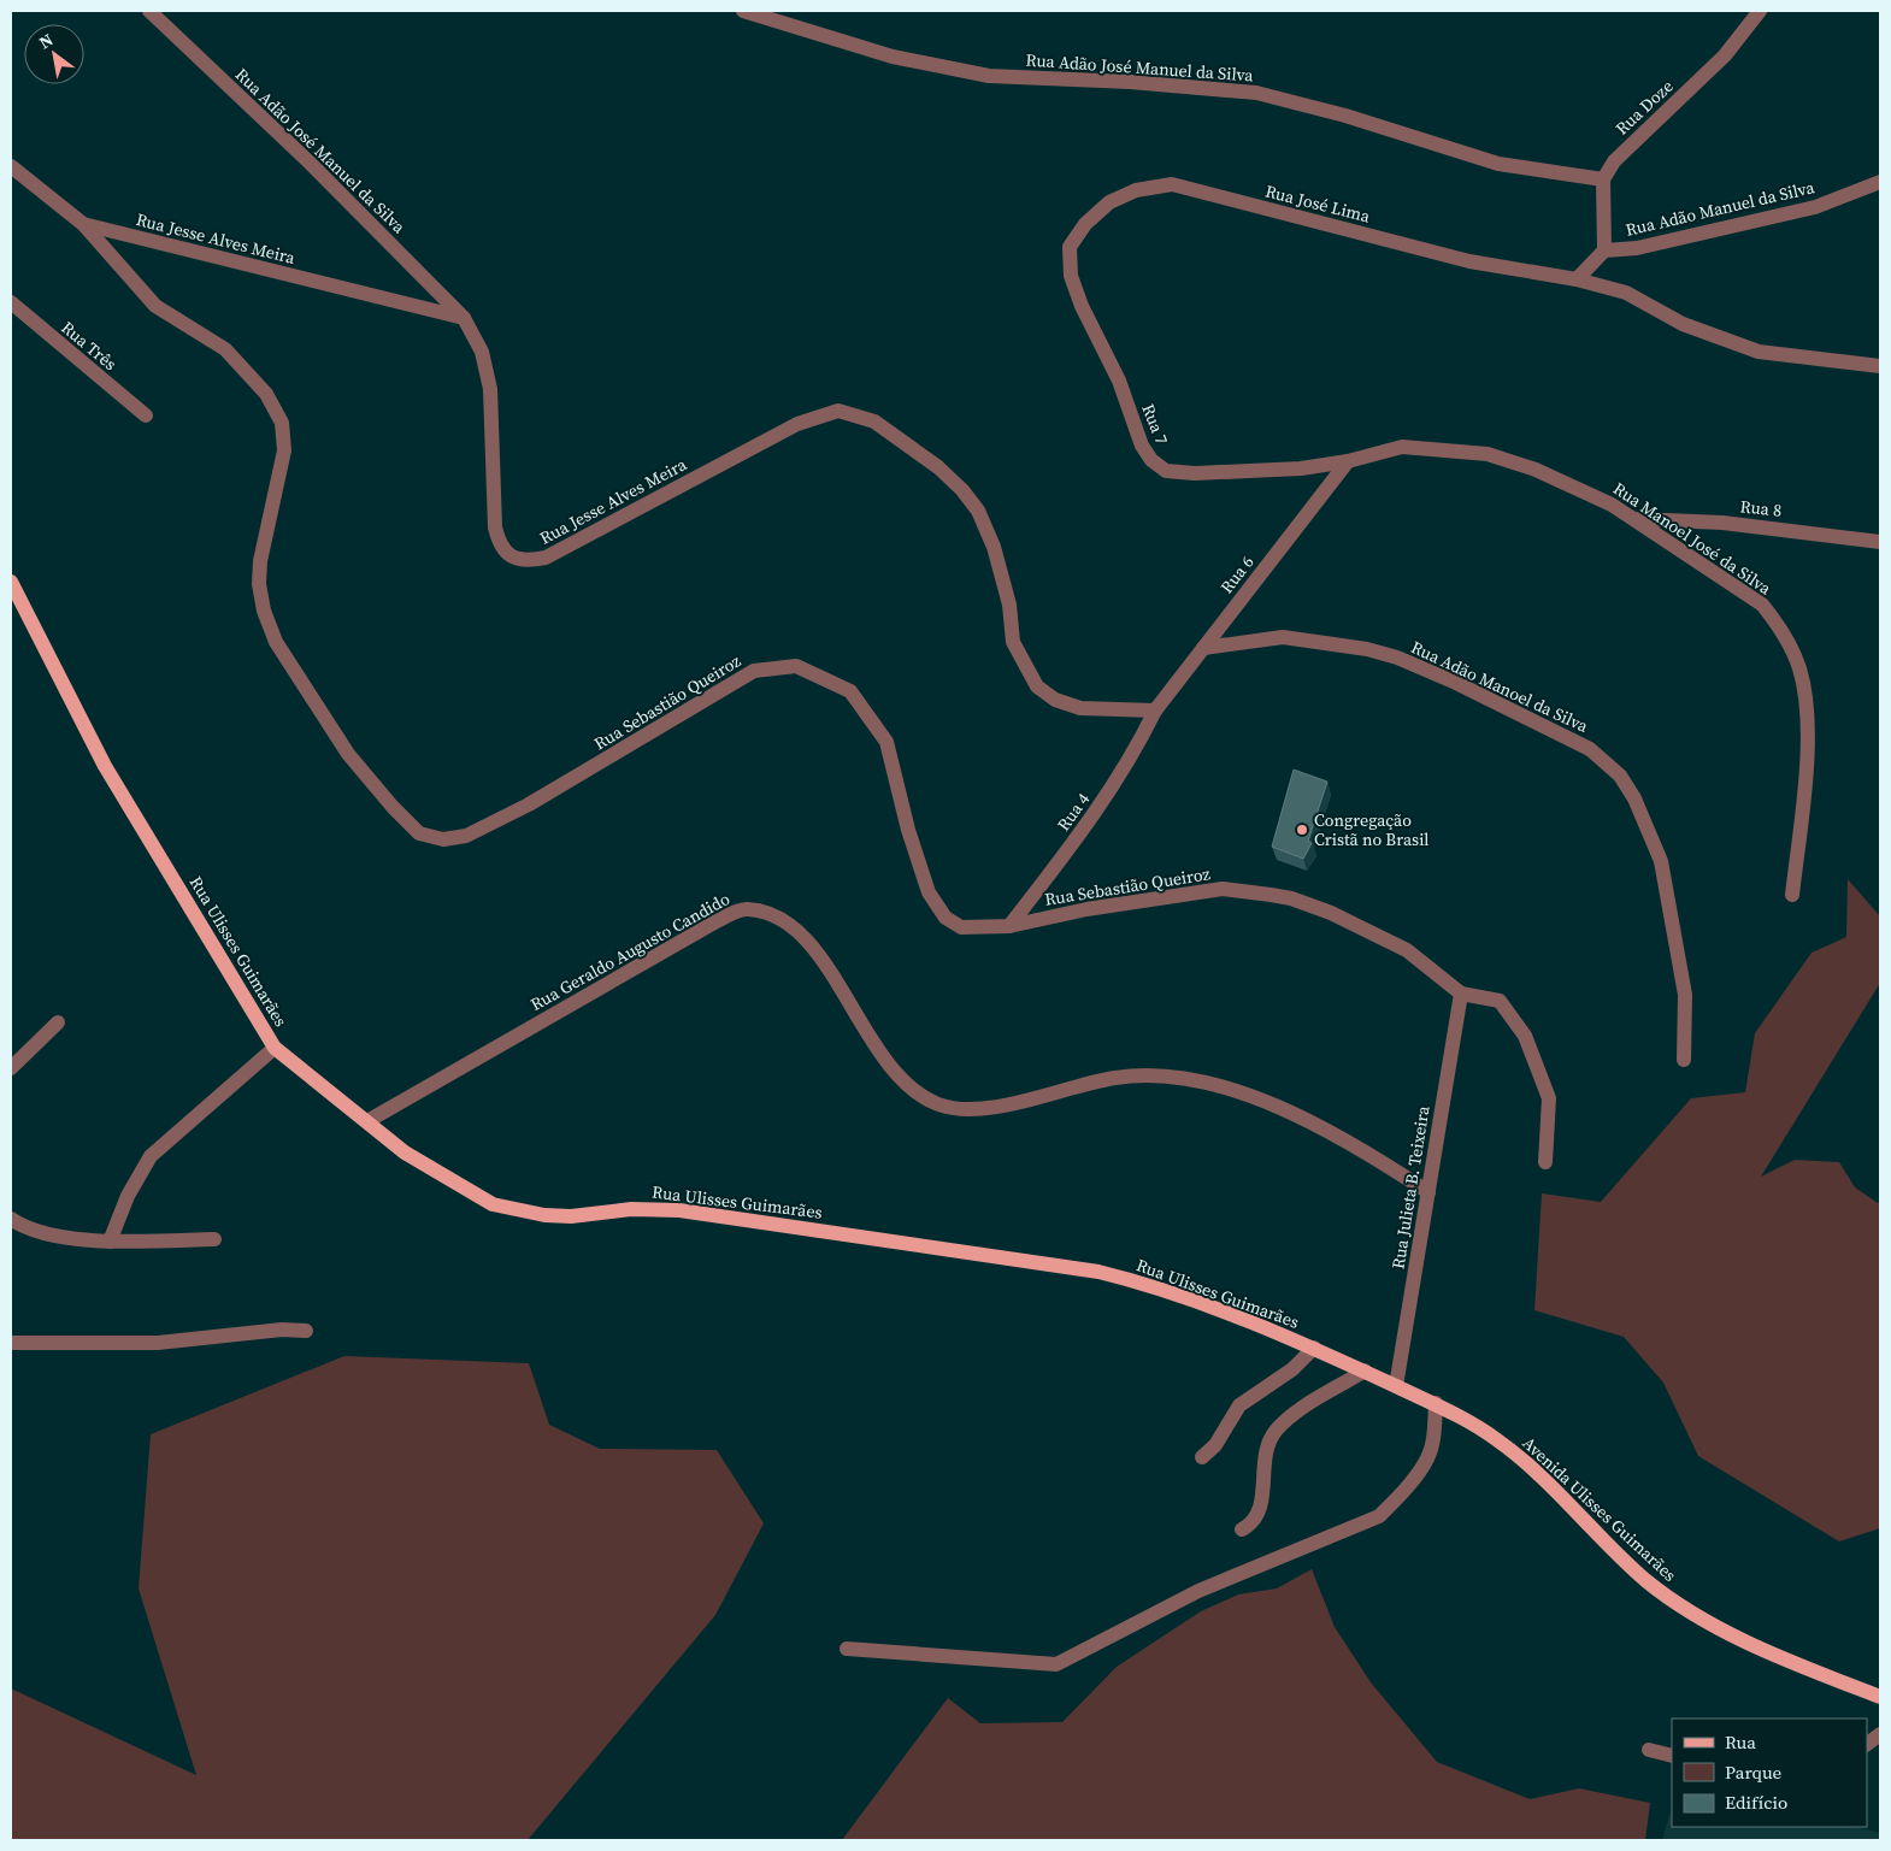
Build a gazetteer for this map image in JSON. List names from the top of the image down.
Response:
{
  "streets": {
    "main road": ["Rua Ulisses Guimarães", "Avenida Ulisses Guimarães"],
    "street": [
      "Rua Adão José Manuel da Silva",
      "Rua Doze",
      "Rua José Lima",
      "Rua Adão Manuel da Silva",
      "Rua Jesse Alves Meira",
      "Rua Três",
      "Rua 7",
      "Rua 8",
      "Rua Manoel José da Silva",
      "Rua 6",
      "Rua Adão Manoel da Silva",
      "Rua Sebastião Queiroz",
      "Rua 4",
      "Rua Geraldo Augusto Candido",
      "Rua Julieta B. Teixeira"
    ]
  },
  "crossings": [
    ["Rua Adão José Manuel da Silva", "Rua Doze"],
    ["Rua Adão José Manuel da Silva", "Rua Jesse Alves Meira"],
    ["Rua José Lima", "Rua 7"],
    ["Rua Jesse Alves Meira", "Rua 6"],
    ["Rua Jesse Alves Meira", "Rua Sebastião Queiroz"],
    ["Rua Jesse Alves Meira", "Rua 4"],
    ["Rua 7", "Rua Manoel José da Silva"],
    ["Rua 7", "Rua 6"],
    ["Rua 8", "Rua Manoel José da Silva"],
    ["Rua Manoel José da Silva", "Rua 6"],
    ["Rua 6", "Rua Adão Manoel da Silva"],
    ["Rua 6", "Rua 4"],
    ["Rua Sebastião Queiroz", "Rua 4"],
    ["Rua Sebastião Queiroz", "Rua Julieta B. Teixeira"],
    ["Rua Ulisses Guimarães", "Rua Geraldo Augusto Candido"],
    ["Rua Ulisses Guimarães", "Rua Julieta B. Teixeira"],
    ["Rua Ulisses Guimarães", "Avenida Ulisses Guimarães"],
    ["Rua Geraldo Augusto Candido", "Rua Julieta B. Teixeira"],
    ["Rua Julieta B. Teixeira", "Avenida Ulisses Guimarães"]
  ],
  "places": ["Congregação Cristã no Brasil"],
  "legend": ["Rua", "Parque", "Edifício"],
  "north": "top left"
}
